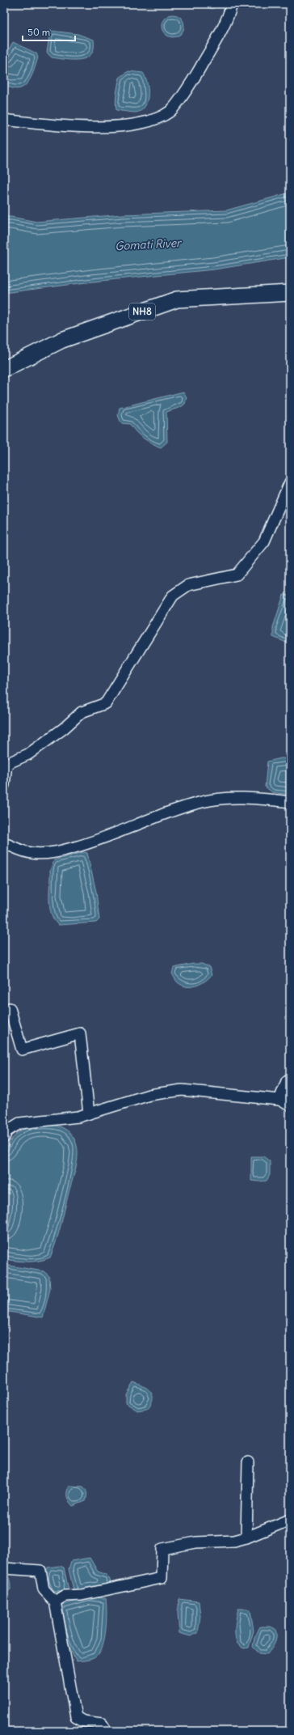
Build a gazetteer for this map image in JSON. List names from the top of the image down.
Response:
{
  "streets": {
    "highway": ["NH8"]
  },
  "water": ["Gomati River"],
  "scale_bar": "50 m"
}
